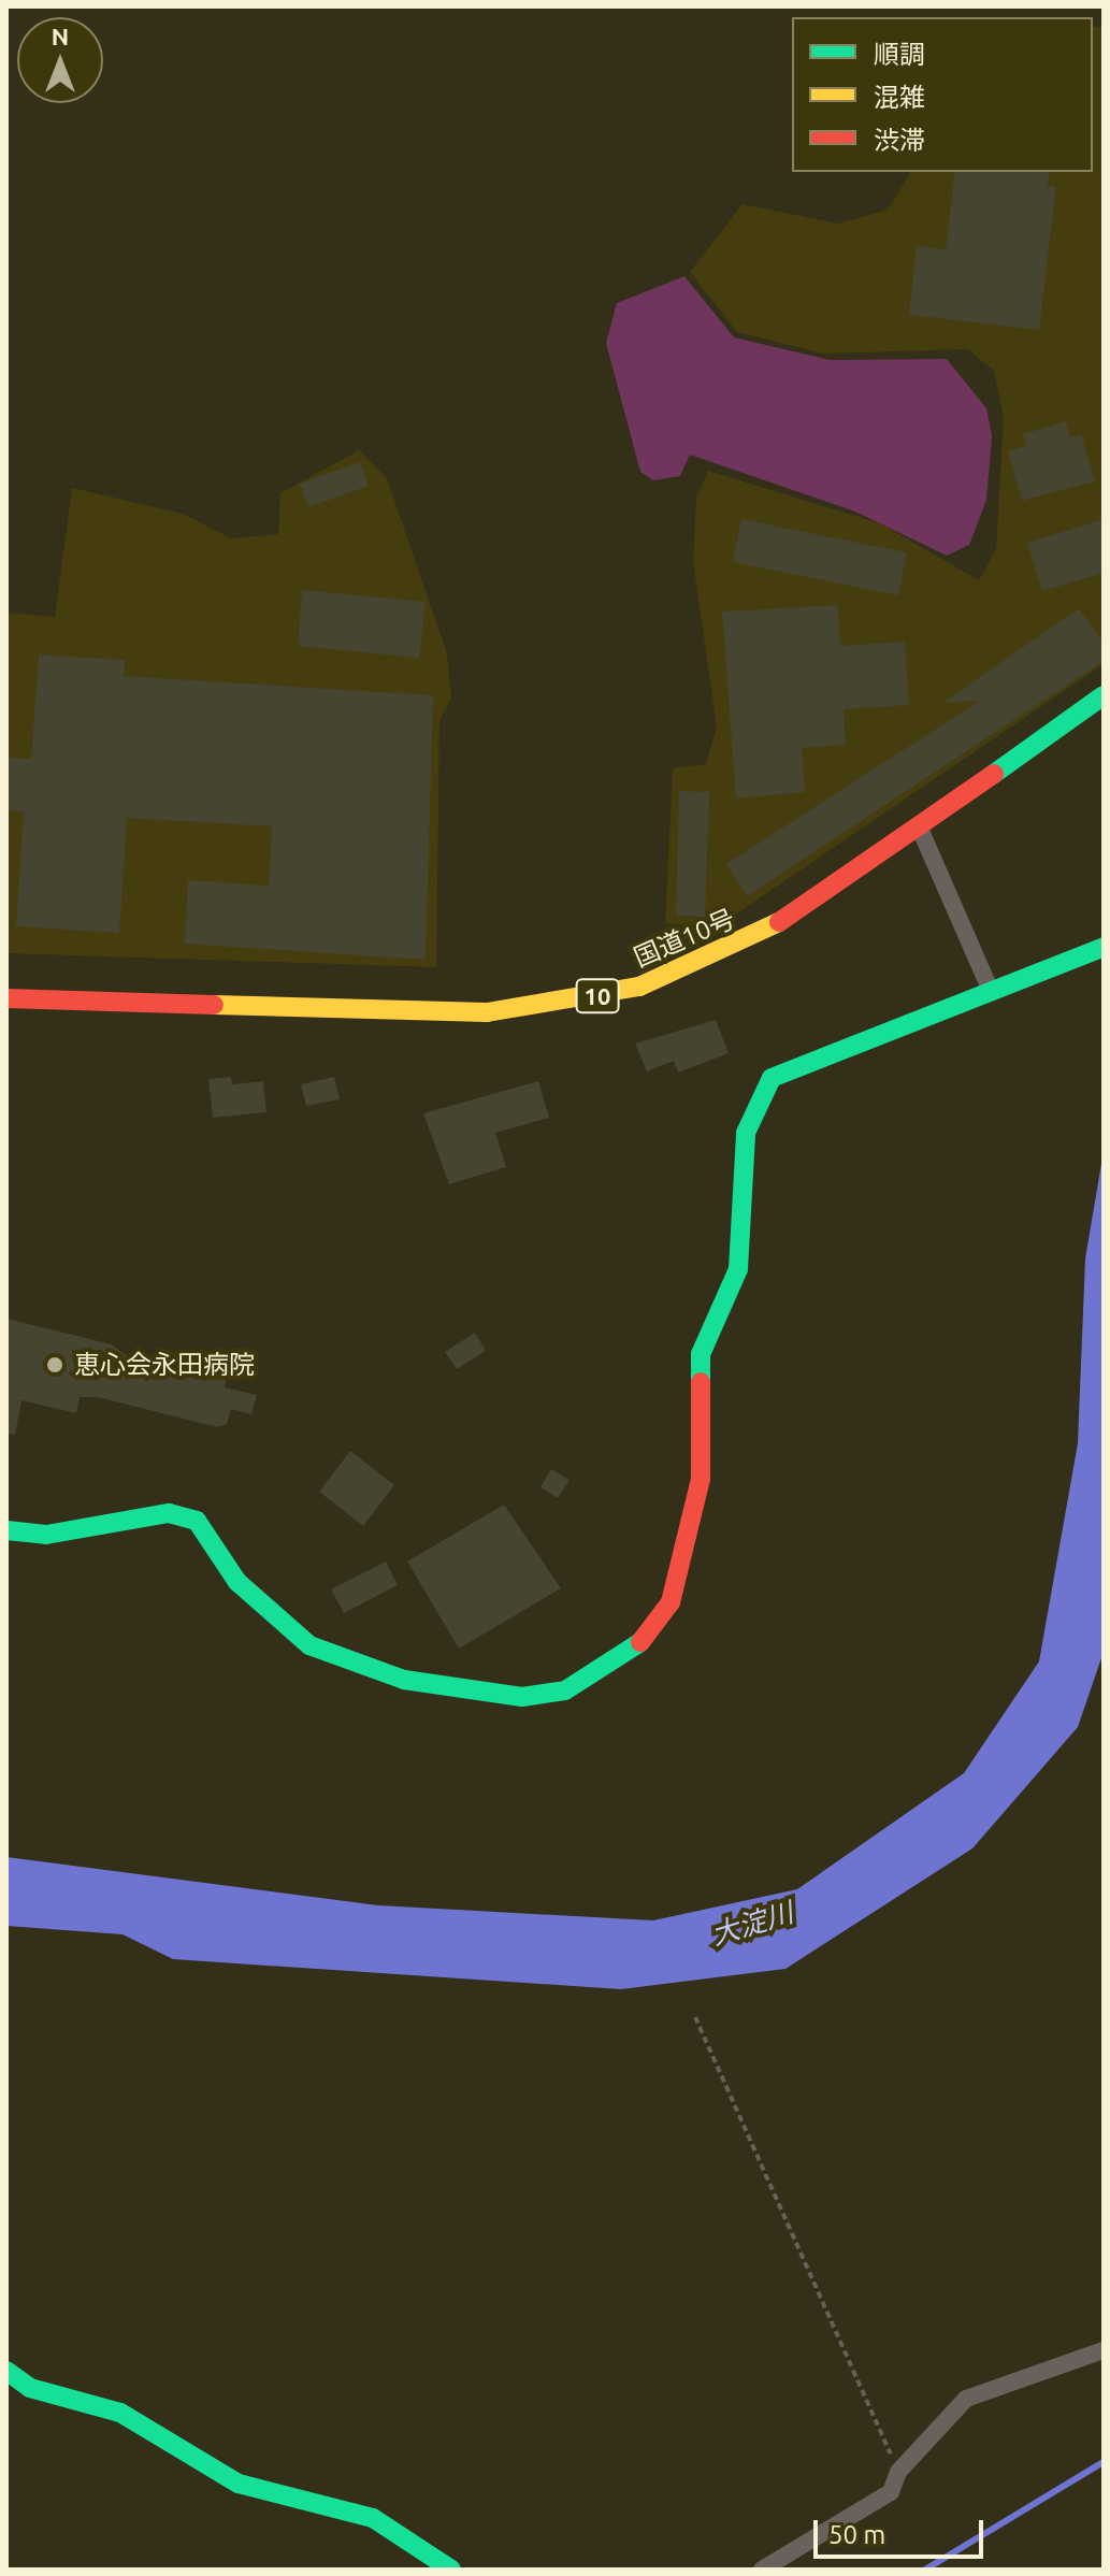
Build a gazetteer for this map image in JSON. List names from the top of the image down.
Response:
{
  "streets": {
    "main road": ["国道10号", "10"]
  },
  "water": ["大淀川"],
  "places": ["恵心会永田病院"],
  "legend": ["順調", "混雑", "渋滞"],
  "scale_bar": "50 m",
  "north": "top"
}
